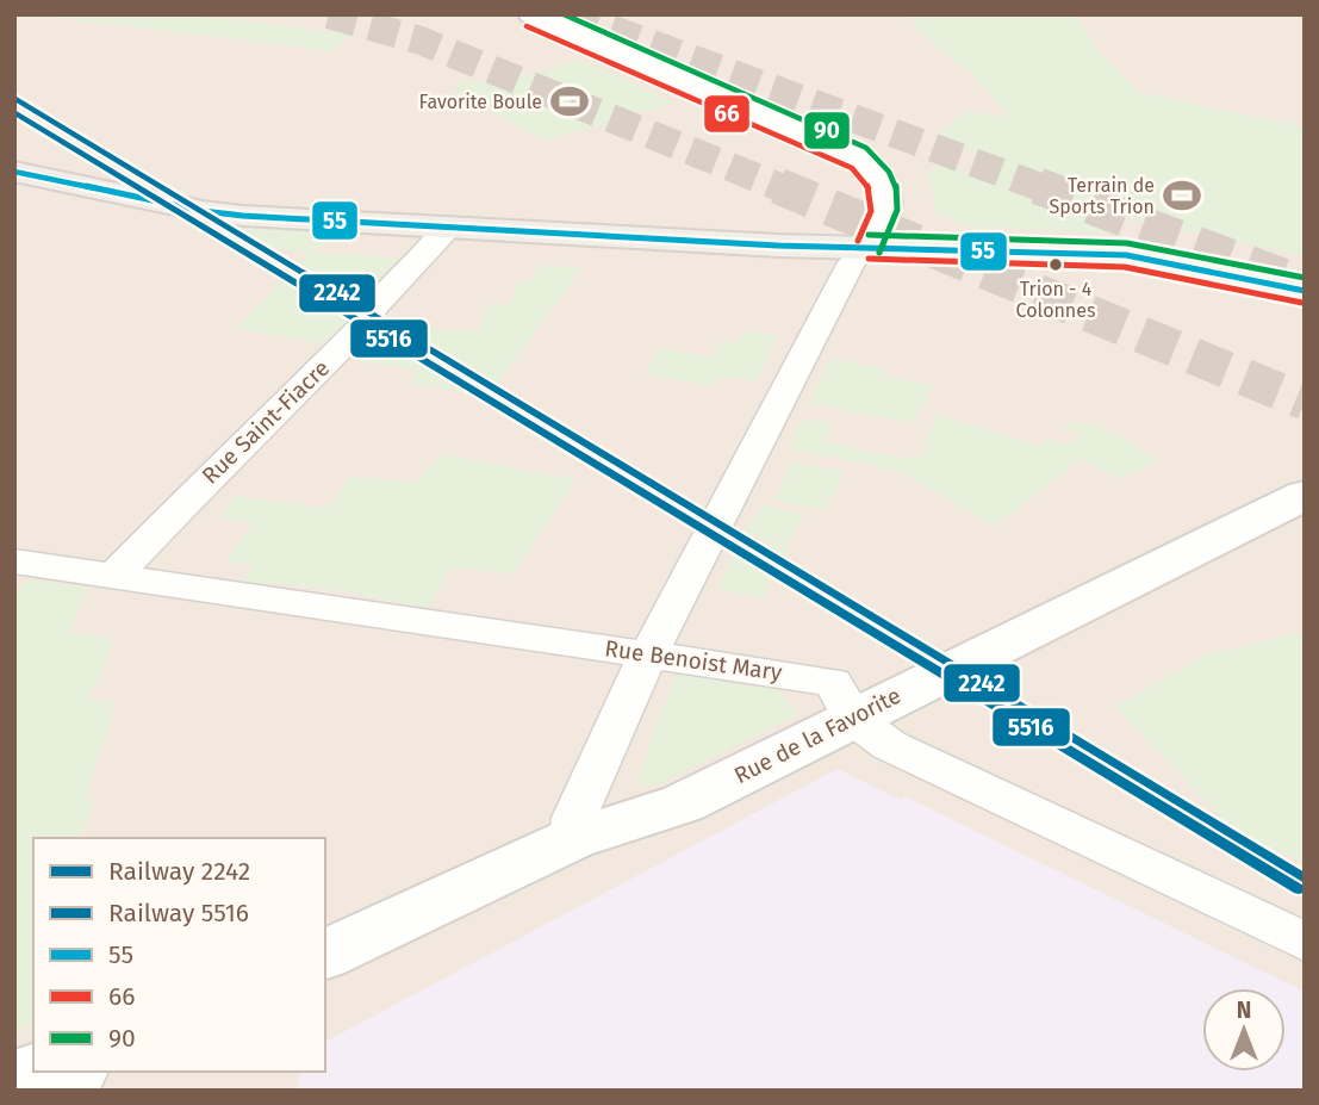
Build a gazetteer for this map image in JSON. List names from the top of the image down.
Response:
{
  "streets": {
    "street": ["Rue Saint-Fiacre", "Rue Benoist Mary", "Rue de la Favorite"]
  },
  "crossings": [
    ["Rue Saint-Fiacre", "Rue Benoist Mary"],
    ["Rue Benoist Mary", "Rue de la Favorite"]
  ],
  "places": {
    "sports": ["Favorite Boule", "Terrain de Sports Trion"],
    "other": ["Trion - 4 Colonnes"]
  },
  "lines": [
    "transit line 90",
    "transit line 66",
    "rail line 2242",
    "rail line 5516",
    "transit line 55"
  ],
  "legend": [
    "Railway 2242",
    "Railway 5516",
    "55",
    "66",
    "90"
  ],
  "north": "top"
}
